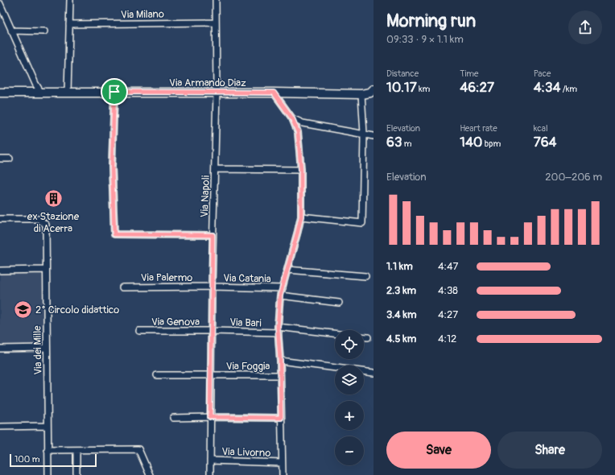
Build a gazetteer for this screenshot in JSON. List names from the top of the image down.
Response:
{
  "streets": {
    "main road": ["Via Armando Diaz"],
    "street": [
      "Via Milano",
      "Via Napoli",
      "Via Palermo",
      "Via Catania",
      "Via Genova",
      "Via Bari",
      "Via dei Mille",
      "Via Foggia",
      "Via Livorno"
    ]
  },
  "crossings": [
    ["Via Milano", "Via Napoli"],
    ["Via Armando Diaz", "Via Napoli"],
    ["Via Napoli", "Via Palermo"],
    ["Via Napoli", "Via Catania"],
    ["Via Napoli", "Via Genova"],
    ["Via Napoli", "Via Bari"],
    ["Via Napoli", "Via Foggia"],
    ["Via Napoli", "Via Livorno"],
    ["Via Palermo", "Via Catania"],
    ["Via Genova", "Via Bari"]
  ],
  "places": {
    "building": ["ex Stazione di Acerra"],
    "school or university": ["2° Circolo didattico"]
  },
  "scale_bar": "100 m",
  "page": {
    "heading": ["Morning run", "09:33 · 9 × 1.1 km"],
    "stats": [
      ["Distance", "10.17 km"],
      ["Time", "46:27"],
      ["Pace", "4:34 /km"],
      ["Elevation", "63 m"],
      ["Heart rate", "140 bpm"],
      ["kcal", "764"]
    ],
    "chart": ["Elevation", "200–206 m"],
    "list": [
      {
        "name": "1.1 km",
        "note": "4:47"
      },
      {
        "name": "2.3 km",
        "note": "4:38"
      },
      {
        "name": "3.4 km",
        "note": "4:27"
      },
      {
        "name": "4.5 km",
        "note": "4:12"
      }
    ],
    "map_buttons": ["+", "−"],
    "buttons": ["Save", "Share"],
    "scale": "100 m"
  }
}
